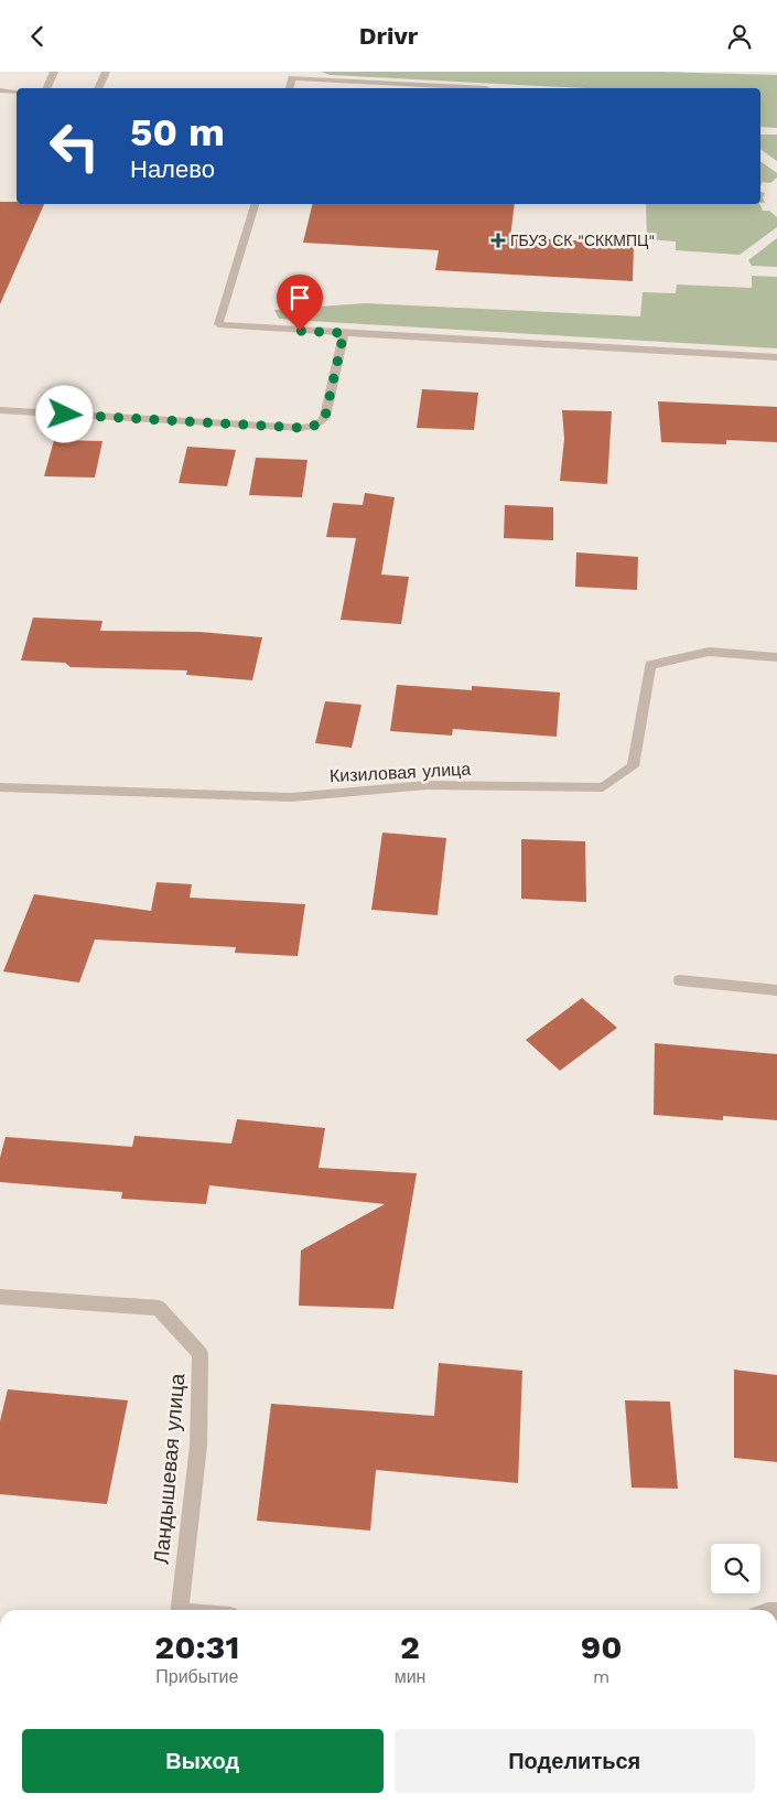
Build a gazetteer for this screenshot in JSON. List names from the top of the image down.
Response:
{
  "streets": {
    "street": ["Кизиловая улица", "Ландышевая улица"]
  },
  "places": {
    "health": ["ГБУЗ СК \"СККМПЦ\""]
  },
  "page": {
    "header": "Drivr",
    "turn": ["50 m", "Налево"],
    "eta": [
      "20:31",
      "Прибытие",
      "2",
      "мин",
      "90",
      "m"
    ],
    "buttons": ["Выход", "Поделиться"]
  }
}
